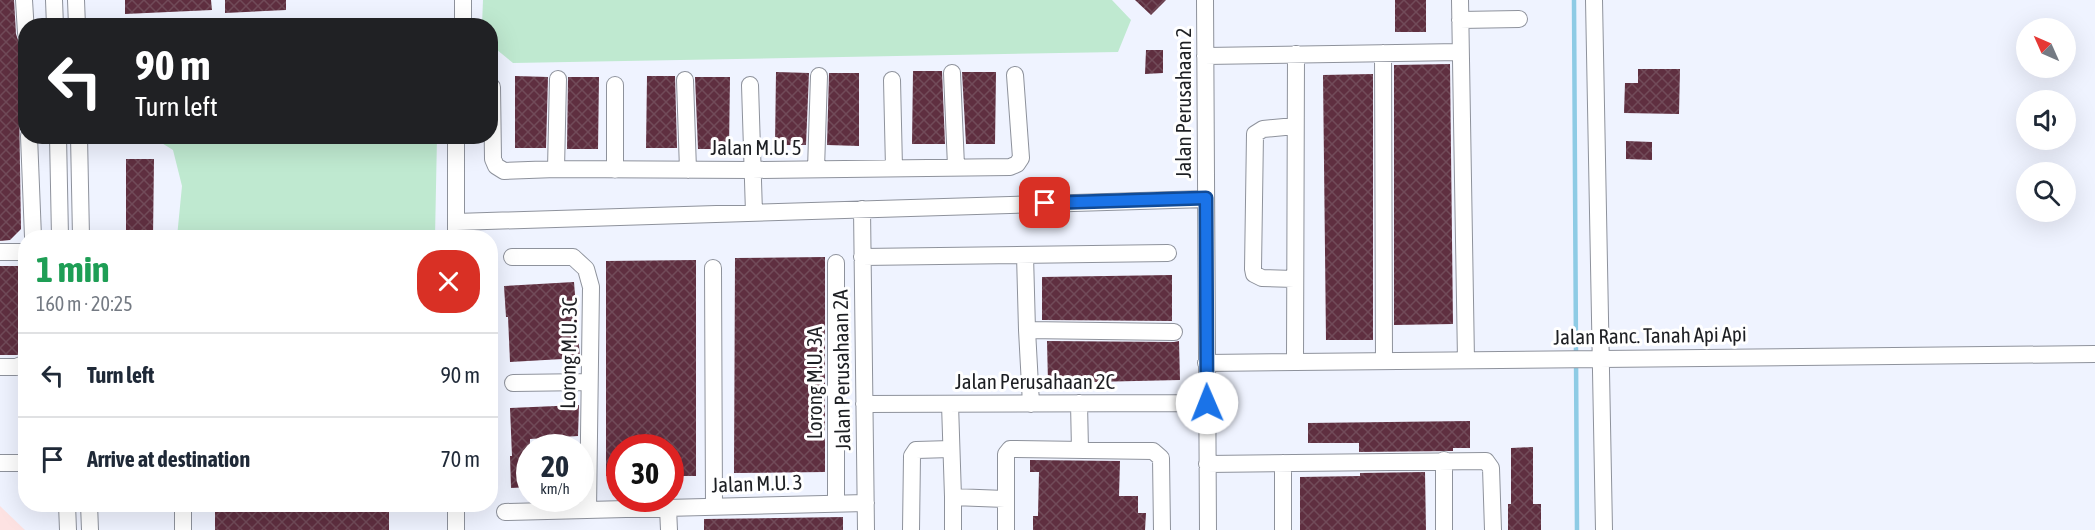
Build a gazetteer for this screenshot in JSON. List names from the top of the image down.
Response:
{
  "streets": {
    "street": [
      "Jalan Perusahaan 2",
      "Jalan M.U. 5",
      "Jalan Ranc. Tanah Api Api",
      "Lorong M.U. 3C",
      "Jalan Perusahaan 2A",
      "Jalan Perusahaan 2C",
      "Lorong M.U. 3A",
      "Jalan M.U. 3"
    ]
  },
  "crossings": [
    ["Jalan Perusahaan 2", "Jalan Ranc. Tanah Api Api"],
    ["Jalan Perusahaan 2", "Jalan Perusahaan 2C"],
    ["Jalan Perusahaan 2A", "Jalan Perusahaan 2C"],
    ["Jalan Perusahaan 2A", "Jalan M.U. 3"],
    ["Lorong M.U. 3A", "Jalan M.U. 3"]
  ],
  "north": "top left",
  "page": {
    "turn": ["90 m", "Turn left"],
    "heading": ["1 min", "160 m · 20:25"],
    "list": [
      {
        "name": "Turn left",
        "value": "90 m"
      },
      {
        "name": "Arrive at destination",
        "value": "70 m"
      }
    ],
    "speed": "20 km/h",
    "limit": "30"
  }
}
